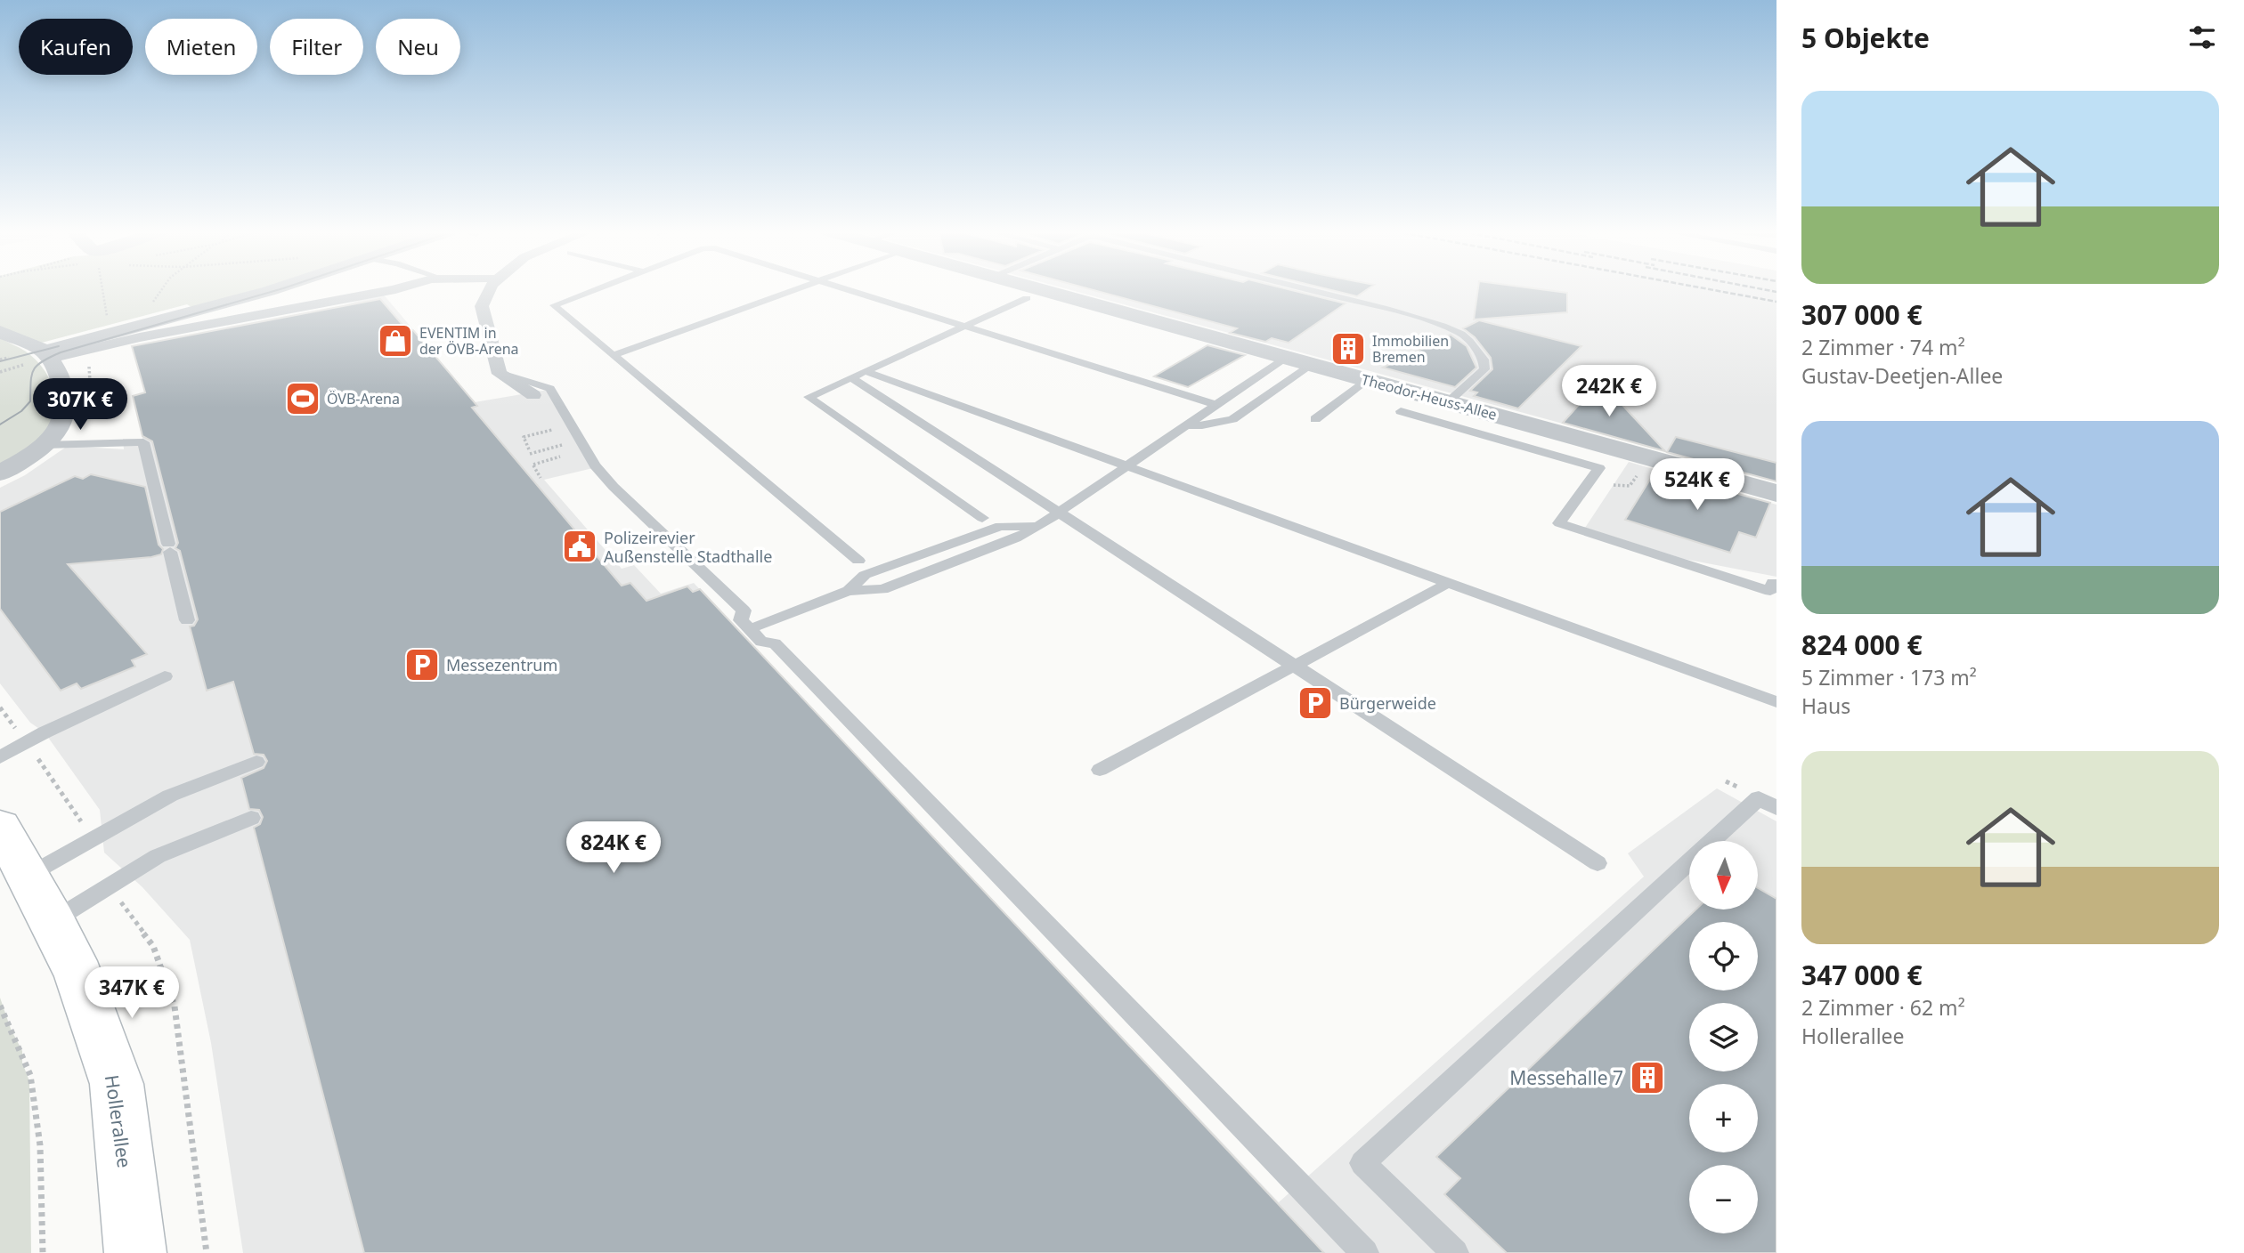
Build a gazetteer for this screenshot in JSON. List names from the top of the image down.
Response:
{
  "streets": {
    "main road": ["Hollerallee"],
    "street": ["Theodor-Heuss-Allee"]
  },
  "places": {
    "shop": ["EVENTIM in der ÖVB-Arena"],
    "building": ["Immobilien Bremen", "Messehalle 7"],
    "sports": ["ÖVB-Arena"],
    "public building": ["Polizeirevier Außenstelle Stadthalle"],
    "parking": ["Messezentrum", "Bürgerweide"]
  },
  "north": "bottom",
  "page": {
    "heading": "5 Objekte",
    "chip": [
      "Kaufen",
      "Mieten",
      "Filter",
      "Neu"
    ],
    "list": [
      {
        "name": "307 000 €",
        "note": "2 Zimmer · 74 m² · Gustav-Deetjen-Allee"
      },
      {
        "name": "824 000 €",
        "note": "5 Zimmer · 173 m² · Haus"
      },
      {
        "name": "347 000 €",
        "note": "2 Zimmer · 62 m² · Hollerallee"
      }
    ],
    "price": [
      "242K €",
      "307K €",
      "524K €",
      "824K €",
      "347K €"
    ],
    "map_buttons": ["+", "−"]
  }
}
